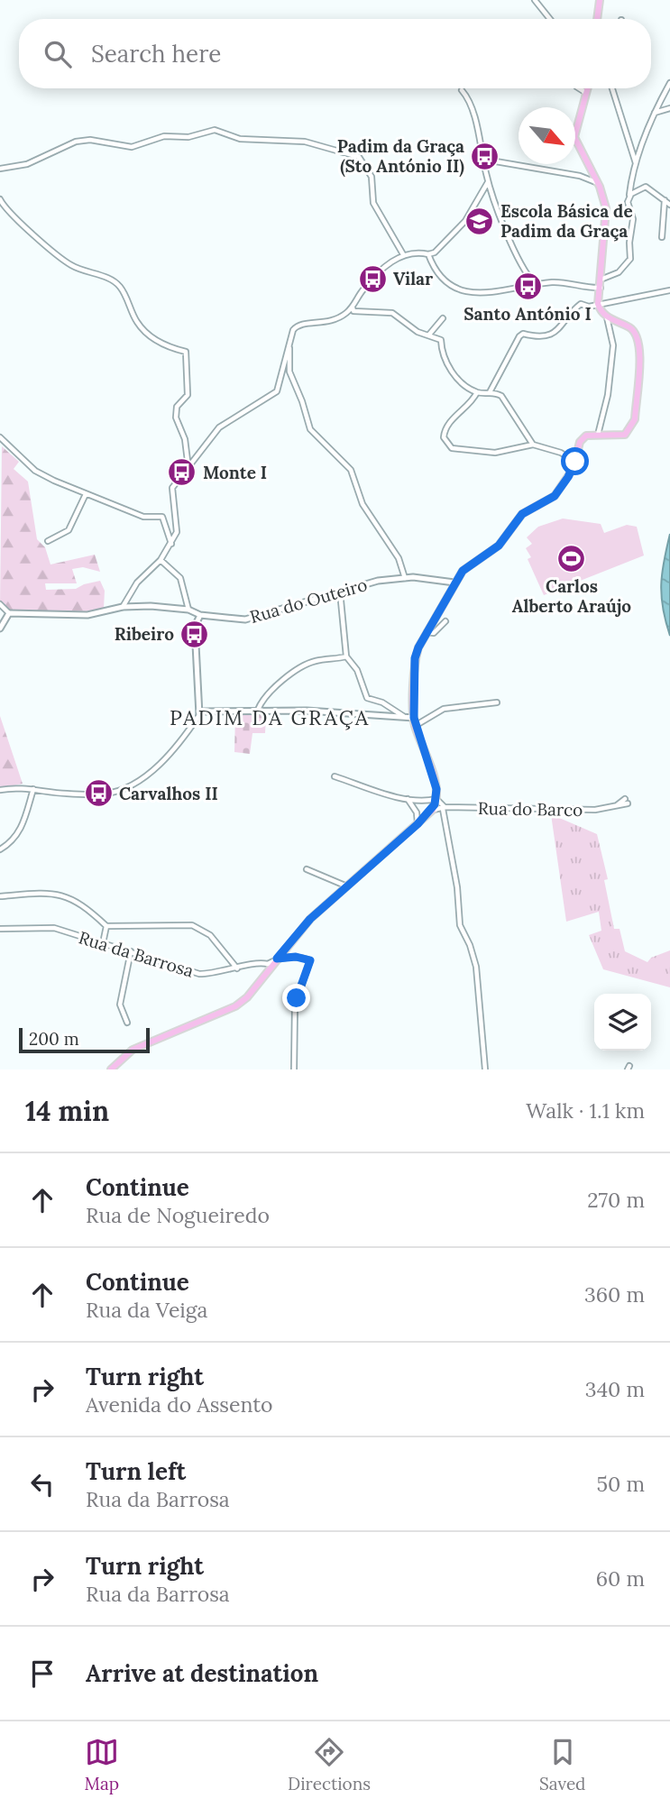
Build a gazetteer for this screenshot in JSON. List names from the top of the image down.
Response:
{
  "streets": {
    "street": ["Rua do Outeiro", "Rua do Barco", "Rua da Barrosa"]
  },
  "districts": ["PADIM DA GRAÇA"],
  "places": {
    "bus stop": [
      "Padim da Graça (Sto António II)",
      "Vilar",
      "Santo António I",
      "Monte I",
      "Ribeiro",
      "Carvalhos II"
    ],
    "school or university": ["Escola Básica de Padim da Graça"],
    "sports": ["Carlos Alberto Araújo"]
  },
  "scale_bar": "200 m",
  "north": "bottom right",
  "page": {
    "search": "Search here",
    "scale": "200 m",
    "heading": ["14 min", "Walk · 1.1 km"],
    "list": [
      ["Continue", "Rua de Nogueiredo", "270 m"],
      ["Continue", "Rua da Veiga", "360 m"],
      ["Turn right", "Avenida do Assento", "340 m"],
      ["Turn left", "Rua da Barrosa", "50 m"],
      ["Turn right", "Rua da Barrosa", "60 m"],
      "Arrive at destination"
    ],
    "nav": ["Map", "Directions", "Saved"]
  }
}
